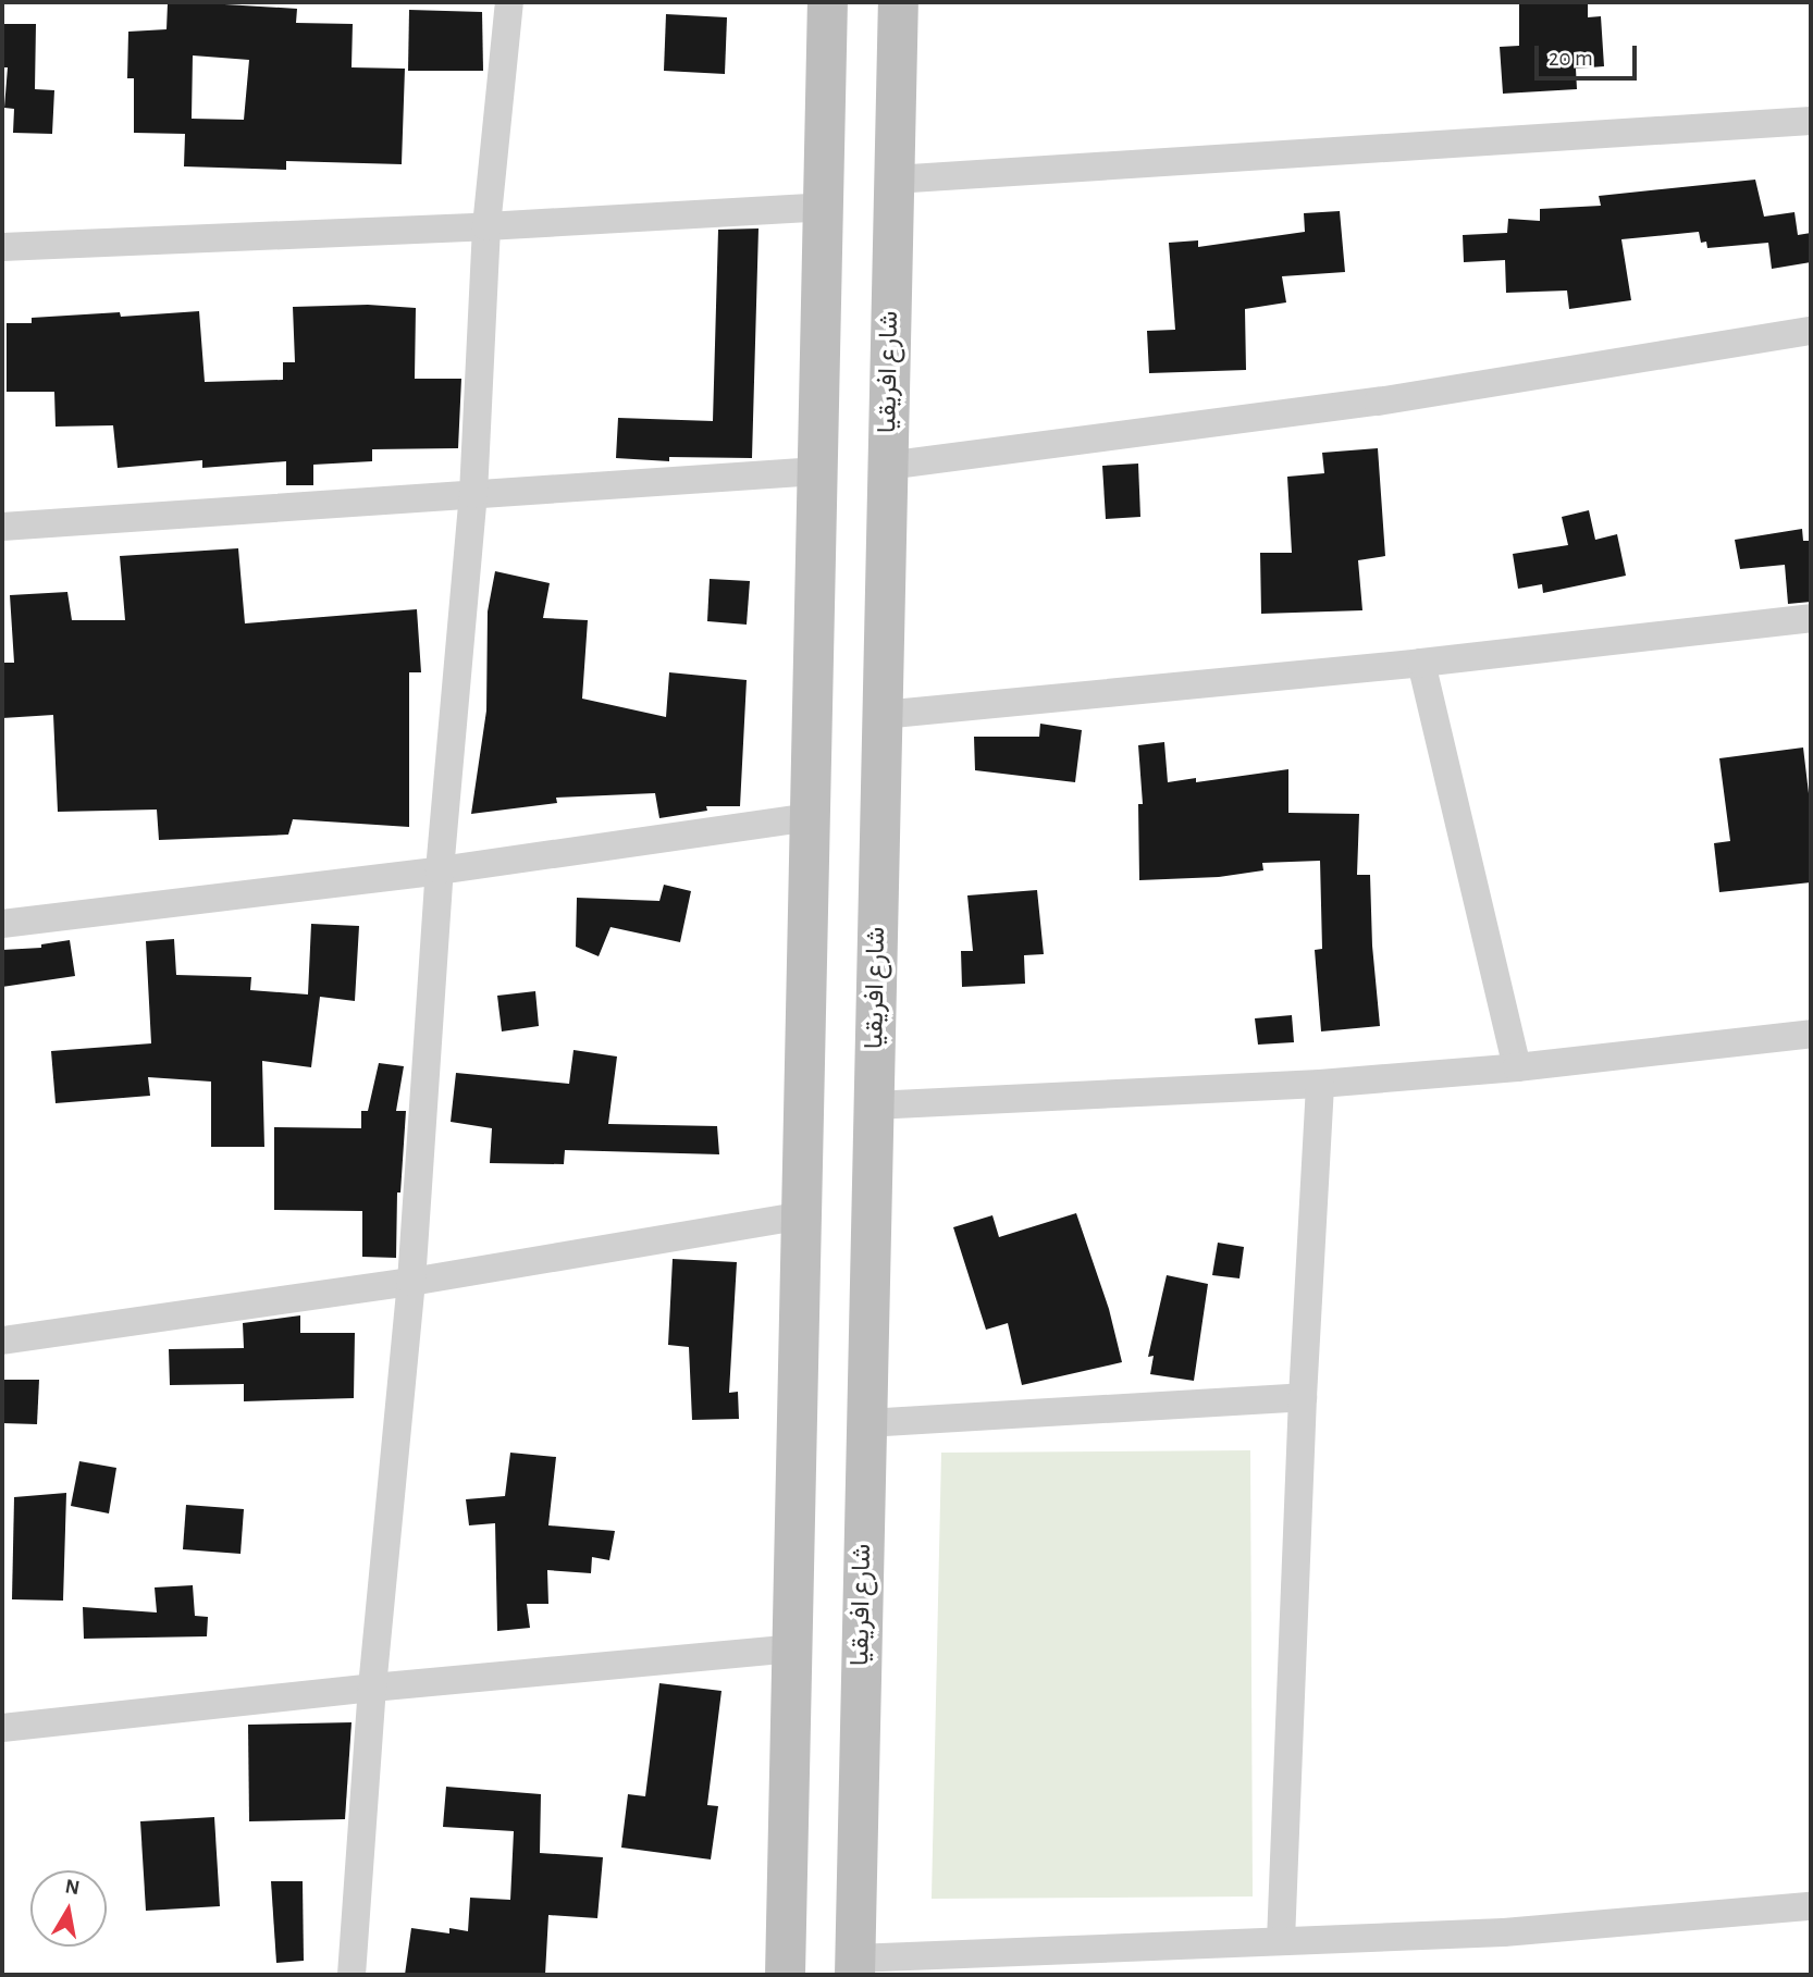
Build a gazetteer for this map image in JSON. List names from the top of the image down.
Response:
{
  "streets": {
    "street": ["شارع افريقيا"]
  },
  "scale_bar": "20 m",
  "north": "top"
}
